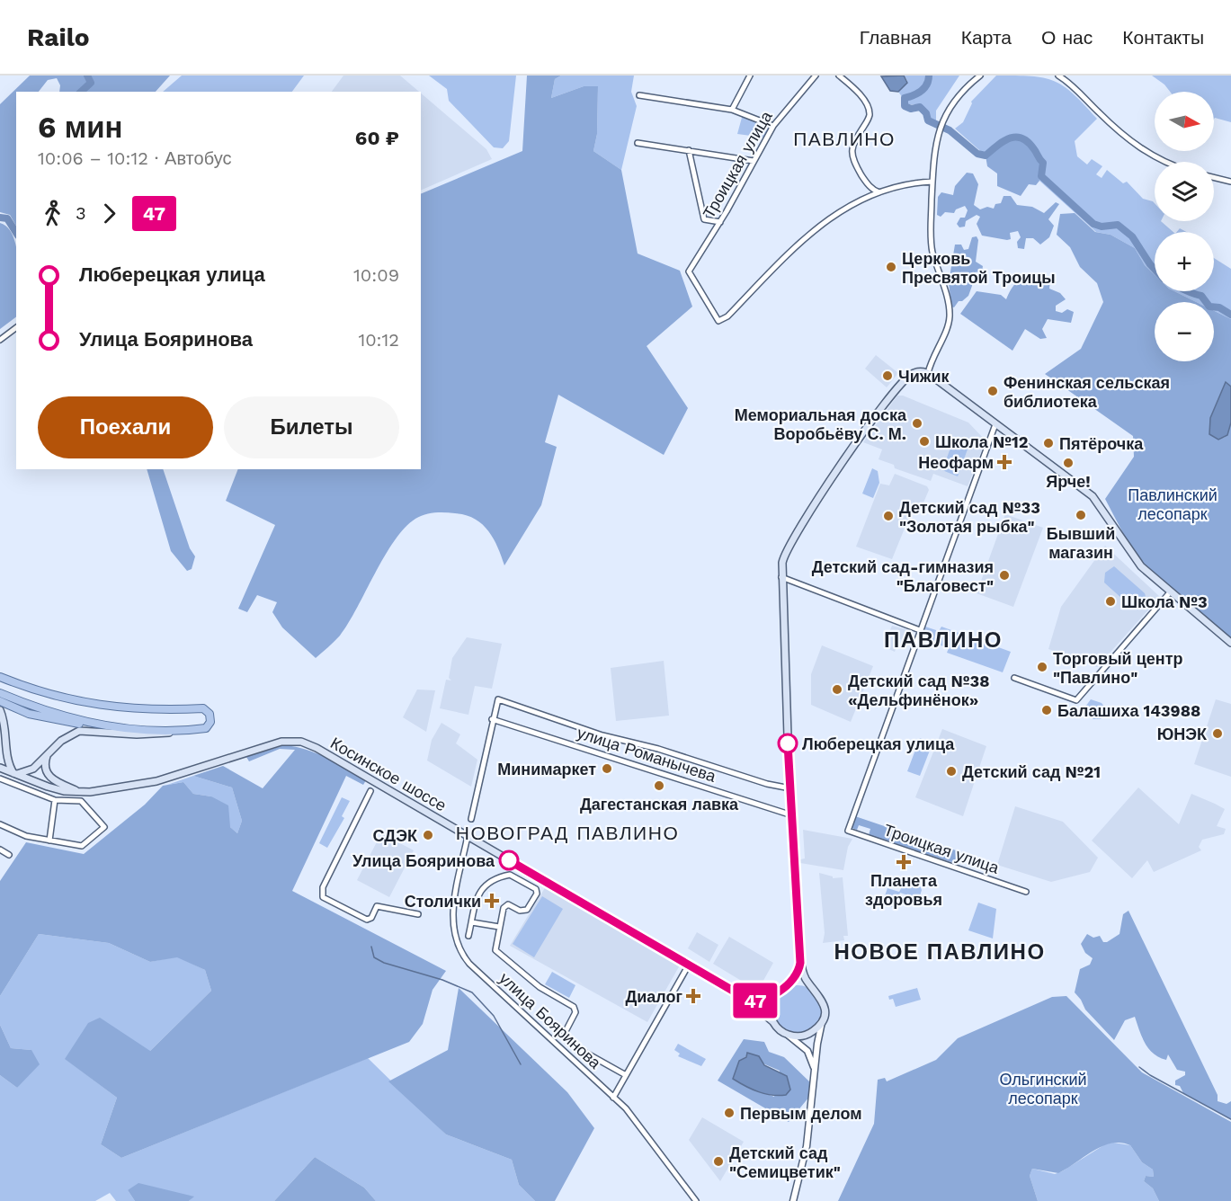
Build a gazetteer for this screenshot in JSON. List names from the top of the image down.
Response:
{
  "streets": {
    "main road": ["Косинское шоссе"],
    "street": ["Троицкая улица", "улица Романычева", "улица Бояринова"]
  },
  "crossings": [
    ["Косинское шоссе", "улица Бояринова"]
  ],
  "districts": [
    "ПАВЛИНО",
    "ПАВЛИНО",
    "НОВОГРАД ПАВЛИНО",
    "НОВОЕ ПАВЛИНО"
  ],
  "parks": ["Павлинский лесопарк", "Ольгинский лесопарк"],
  "places": {
    "other": [
      "Церковь Пресвятой Троицы",
      "Чижик",
      "Фенинская сельская библиотека",
      "Мемориальная доска Воробьёву С. М.",
      "Школа №12",
      "Пятёрочка",
      "Ярче!",
      "Бывший магазин",
      "Детский сад №33 \"Золотая рыбка\"",
      "Детский сад-гимназия \"Благовест\"",
      "Школа №3",
      "Торговый центр \"Павлино\"",
      "Детский сад №38 «Дельфинёнок»",
      "Балашиха 143988",
      "ЮНЭК",
      "Люберецкая улица",
      "Минимаркет",
      "Детский сад №21",
      "Дагестанская лавка",
      "СДЭК",
      "Улица Бояринова",
      "Первым делом",
      "Детский сад \"Семицветик\""
    ],
    "health": [
      "Неофарм",
      "Планета здоровья",
      "Столички",
      "Диалог"
    ]
  },
  "lines": ["bus line 47"],
  "north": "right",
  "page": {
    "header": "Railo",
    "nav": [
      "Главная",
      "Карта",
      "О нас",
      "Контакты"
    ],
    "on_map": "47",
    "map_buttons": ["+", "−"],
    "heading": ["6 мин", "10:06 – 10:12 · Автобус", "60 ₽"],
    "legs": ["3", "47"],
    "list": [
      {
        "name": "Люберецкая улица",
        "value": "10:09"
      },
      {
        "name": "Улица Бояринова",
        "value": "10:12"
      }
    ],
    "buttons": ["Поехали", "Билеты"]
  }
}
